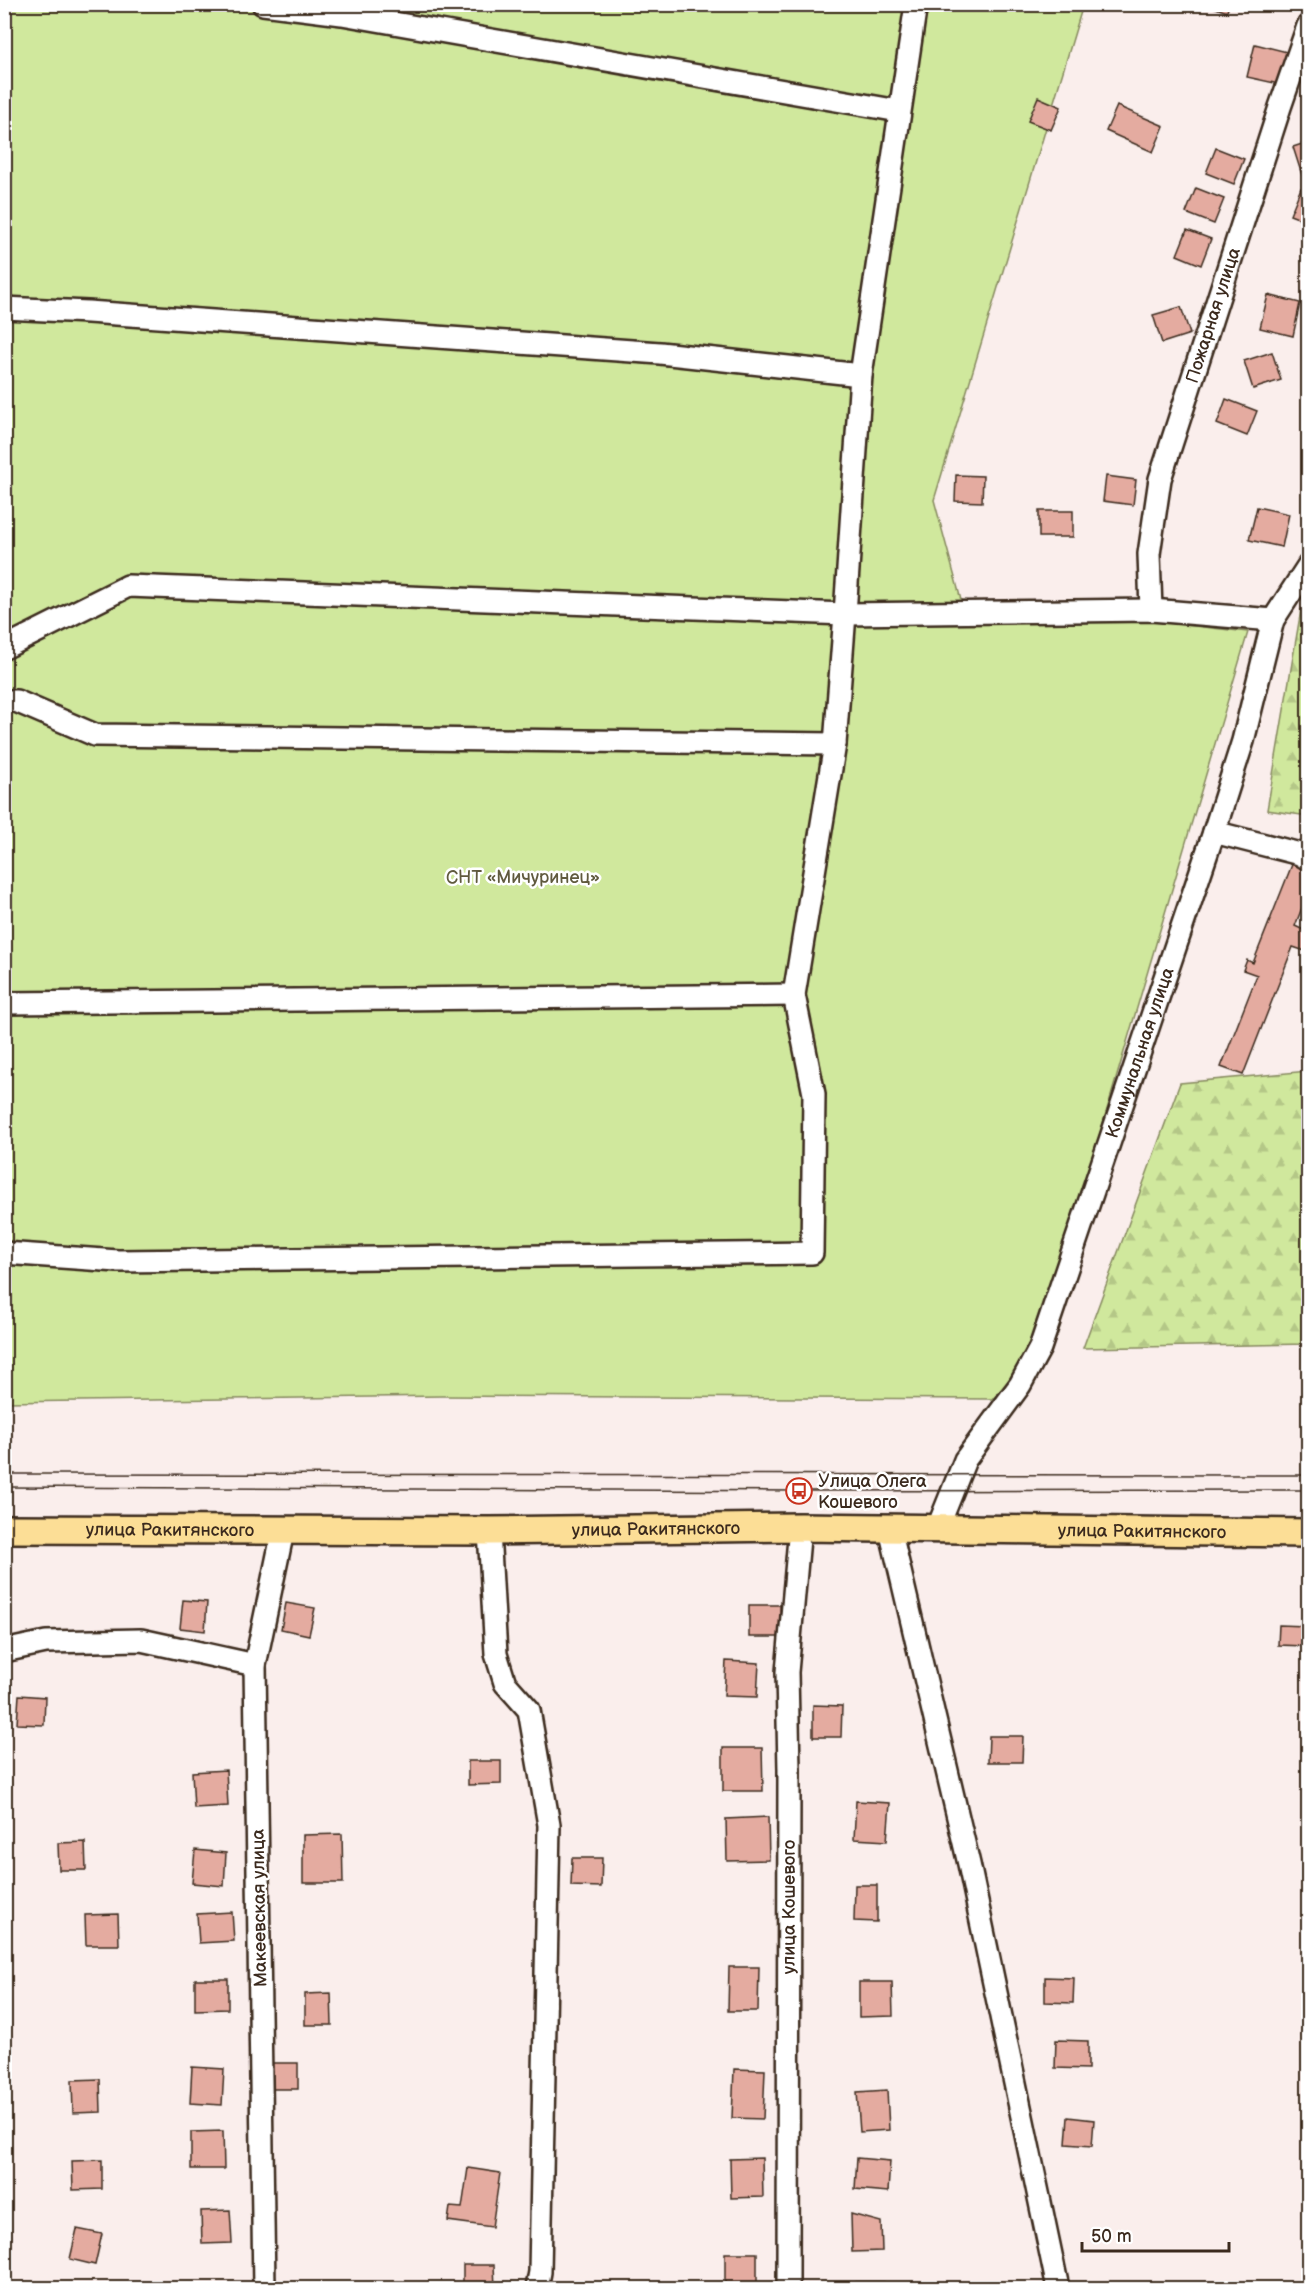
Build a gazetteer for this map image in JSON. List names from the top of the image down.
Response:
{
  "streets": {
    "main road": ["улица Ракитянского"],
    "street": [
      "Пожарная улица",
      "Коммунальная улица",
      "улица Кошевого",
      "Макеевская улица"
    ]
  },
  "crossings": [
    ["Коммунальная улица", "улица Ракитянского"],
    ["улица Ракитянского", "улица Кошевого"],
    ["улица Ракитянского", "Макеевская улица"]
  ],
  "parks": ["СНТ «Мичуринец»"],
  "places": {
    "bus stop": ["Улица Олега Кошевого"]
  },
  "scale_bar": "50 m"
}
